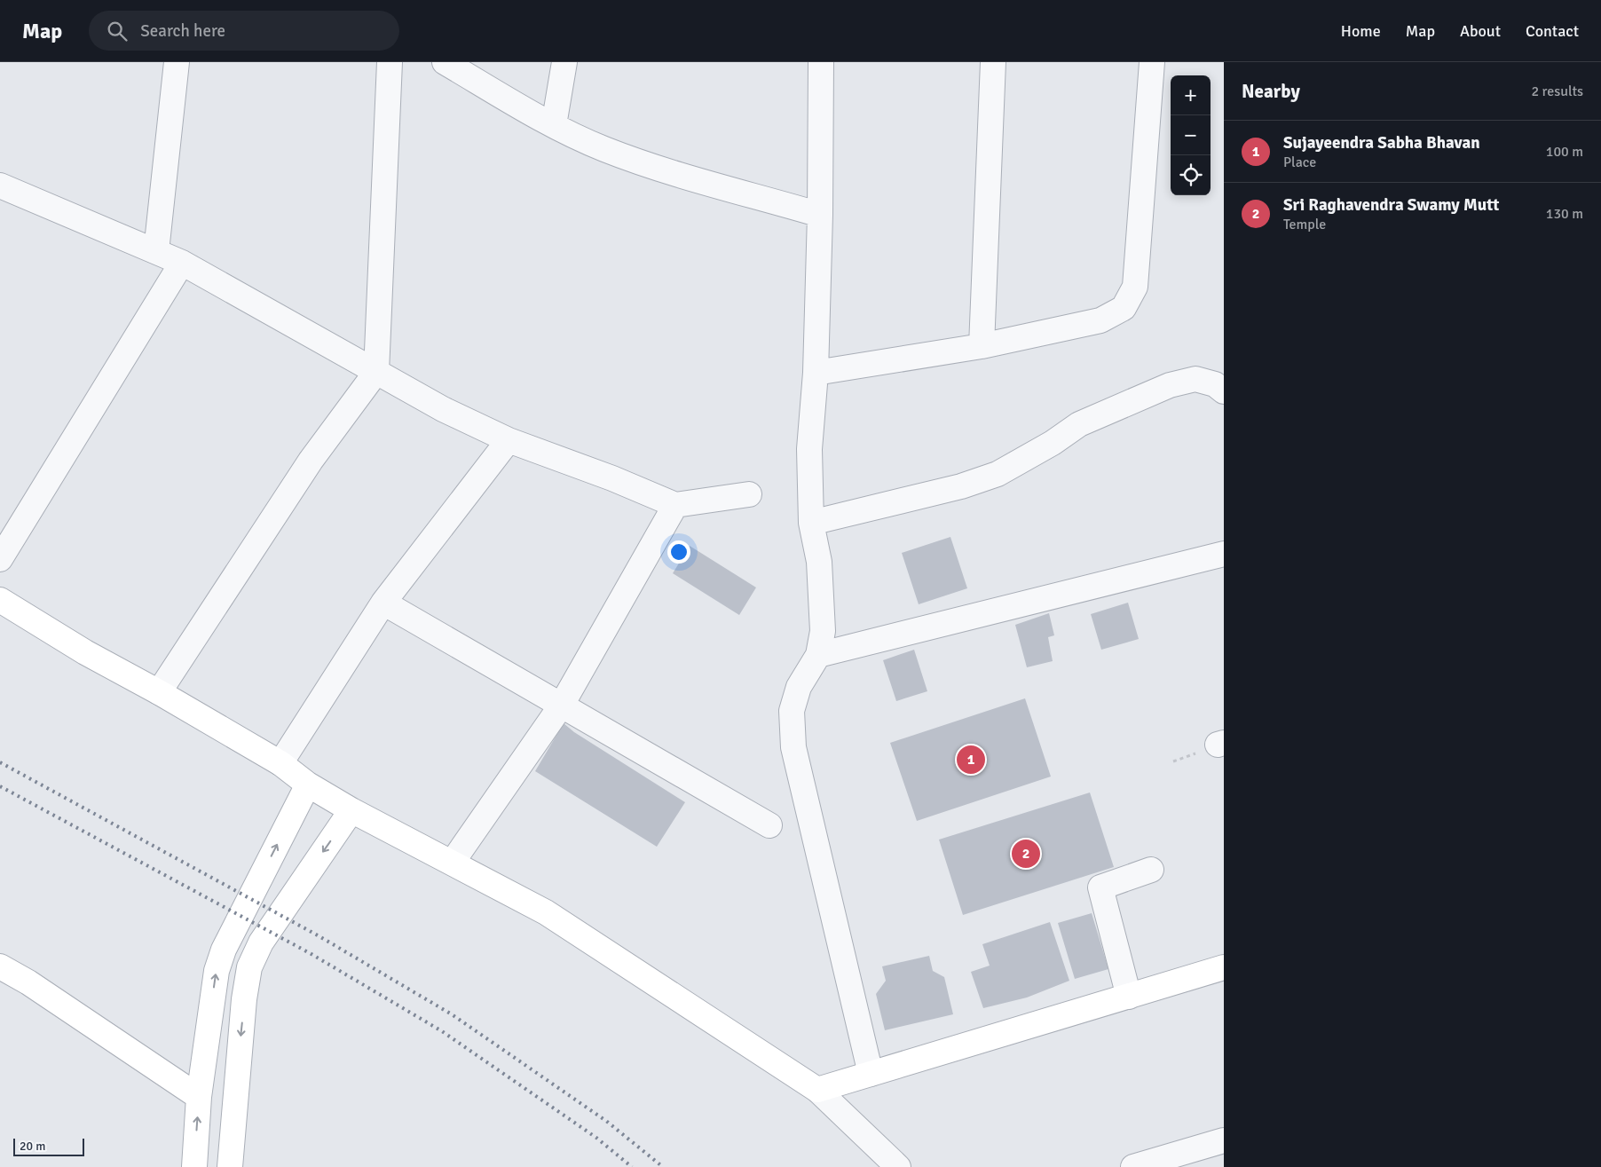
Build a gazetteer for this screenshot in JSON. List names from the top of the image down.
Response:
{
  "scale_bar": "20 m",
  "page": {
    "header": "Map",
    "search": "Search here",
    "nav": [
      "Home",
      "Map",
      "About",
      "Contact"
    ],
    "heading": ["Nearby", "2 results"],
    "map_buttons": ["+", "−"],
    "list": [
      {
        "mark": "1",
        "name": "Sujayeendra Sabha Bhavan",
        "note": "Place",
        "value": "100 m"
      },
      {
        "mark": "2",
        "name": "Sri Raghavendra Swamy Mutt",
        "note": "Temple",
        "value": "130 m"
      }
    ],
    "pins": ["1", "2"],
    "scale": "20 m"
  }
}
